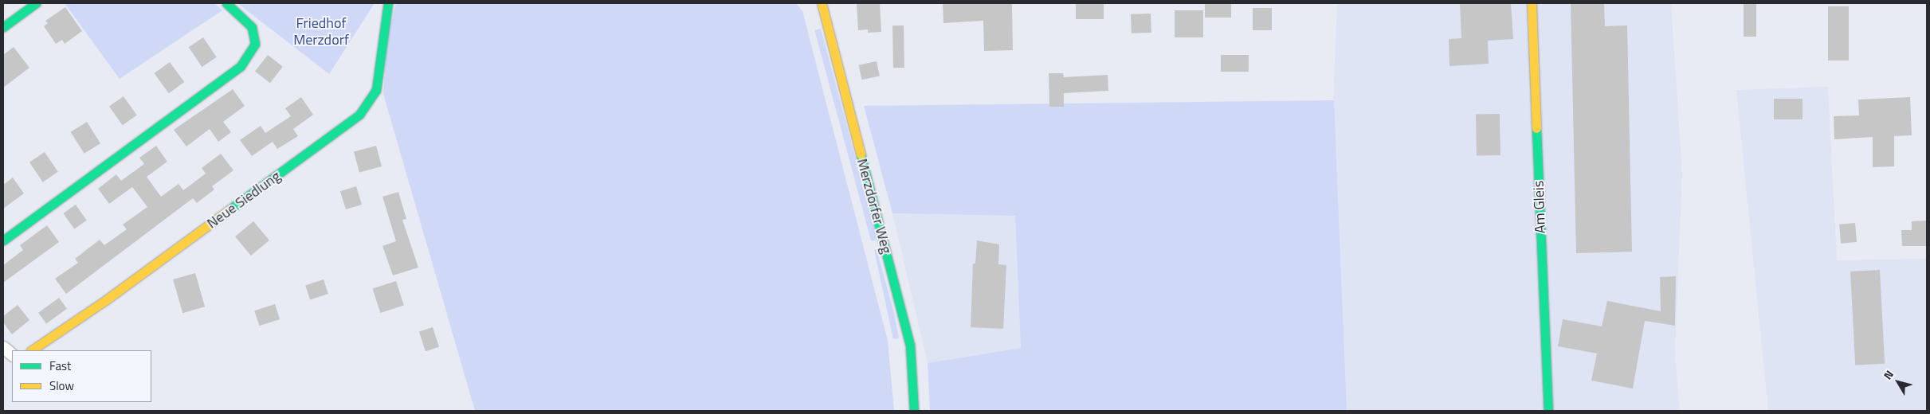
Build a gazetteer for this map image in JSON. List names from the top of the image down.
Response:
{
  "streets": {
    "street": ["Neue Siedlung", "Merzdorfer Weg", "Am Gleis"]
  },
  "parks": ["Friedhof Merzdorf"],
  "legend": ["Fast", "Slow"],
  "north": "top left"
}
